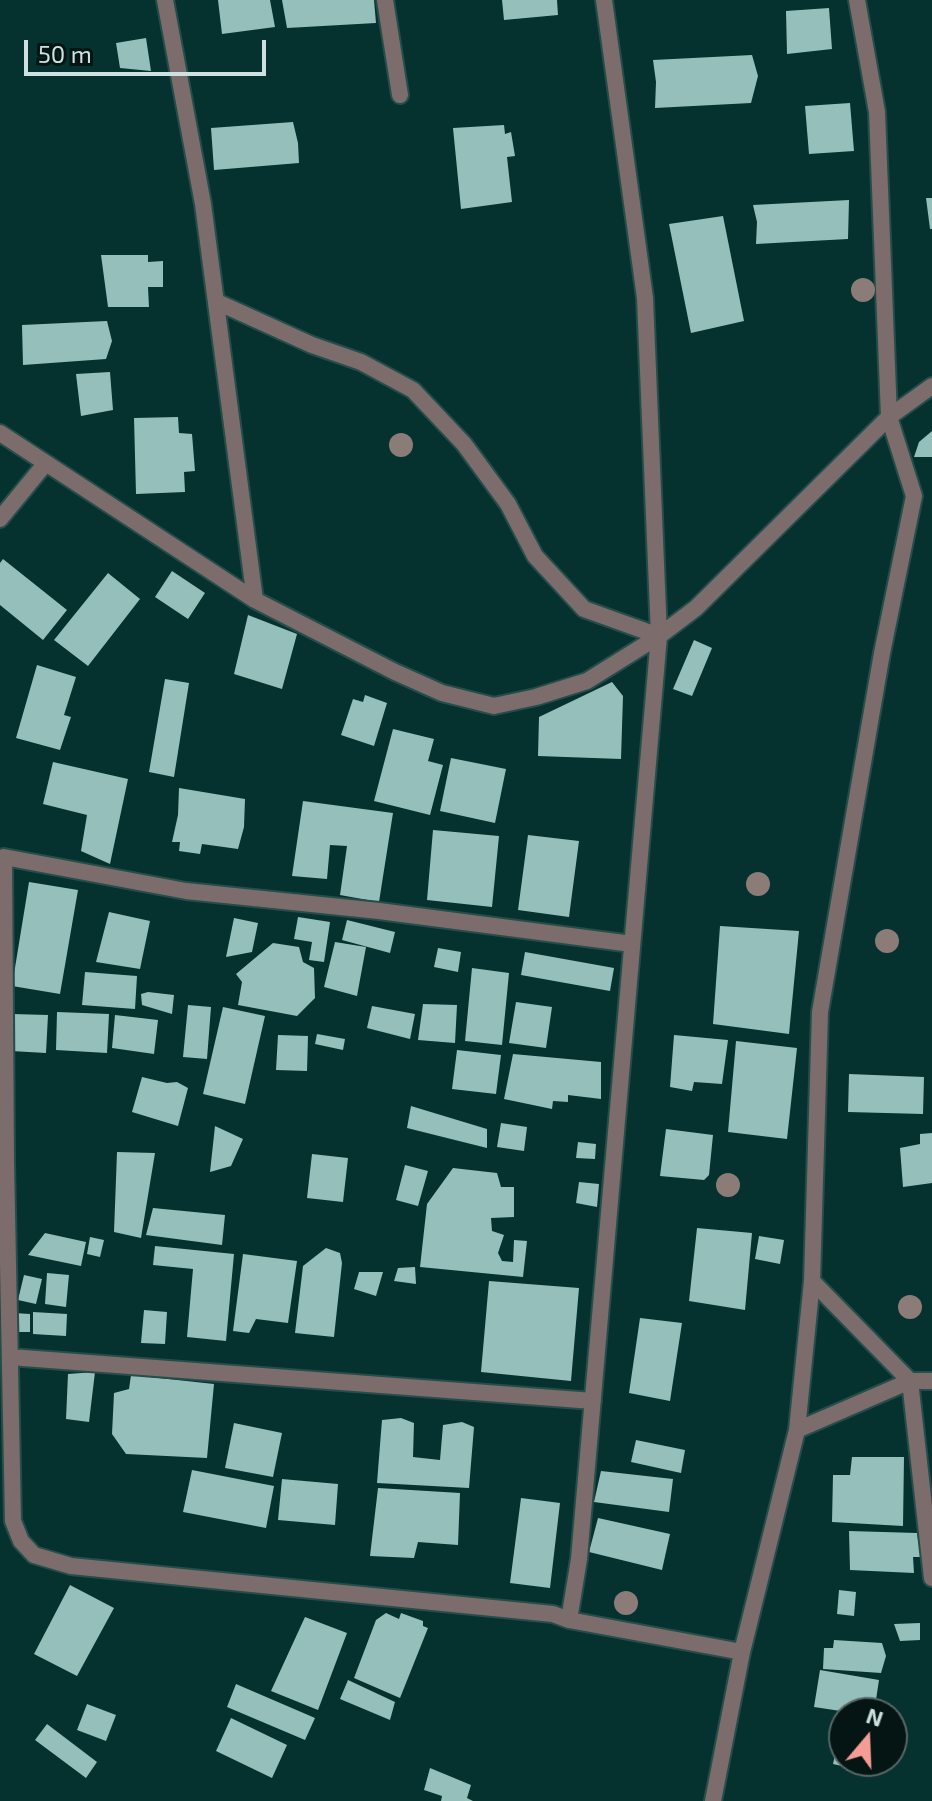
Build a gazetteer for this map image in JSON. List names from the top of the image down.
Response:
{
  "scale_bar": "50 m",
  "north": "top"
}
